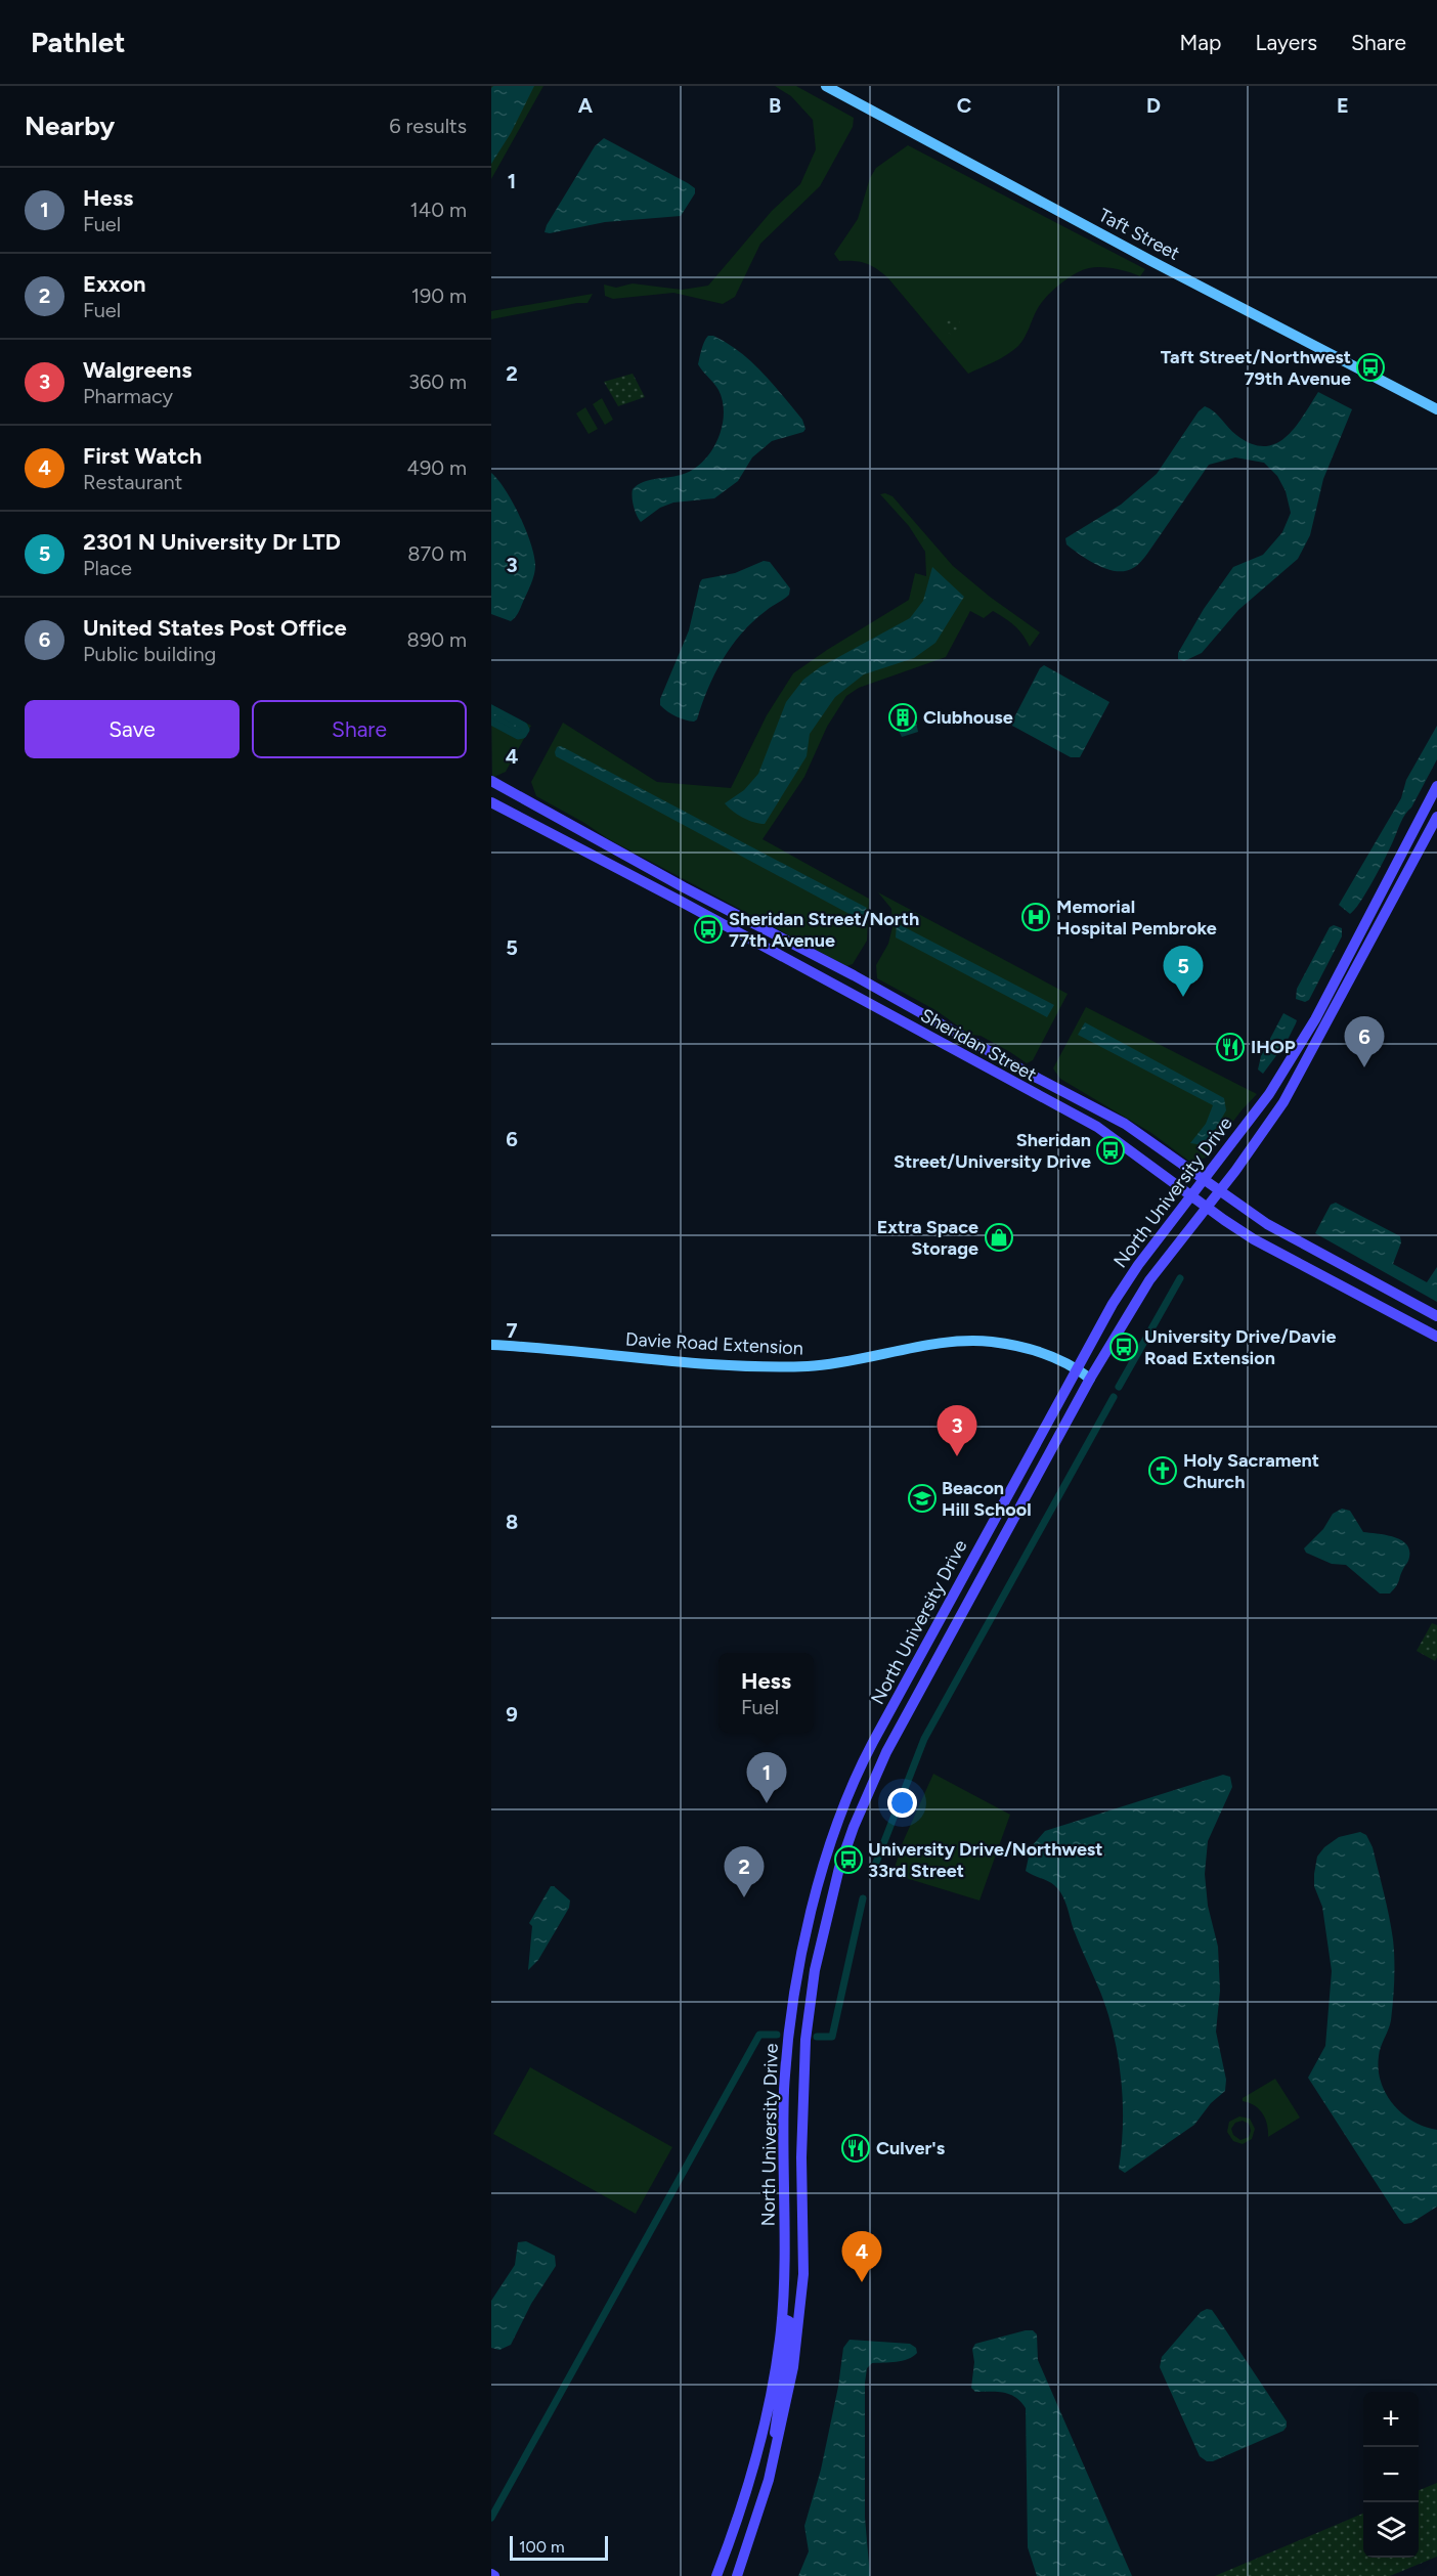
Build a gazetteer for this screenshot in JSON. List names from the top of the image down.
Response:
{
  "streets": {
    "main road": ["Sheridan Street", "North University Drive"],
    "street": ["Taft Street", "Davie Road Extension"]
  },
  "crossings": [
    ["Sheridan Street", "North University Drive"],
    ["North University Drive", "Davie Road Extension"]
  ],
  "places": {
    "bus stop": [
      "Taft Street/Northwest 79th Avenue",
      "Sheridan Street/North 77th Avenue",
      "Sheridan Street/University Drive",
      "University Drive/Davie Road Extension",
      "University Drive/Northwest 33rd Street"
    ],
    "building": ["Clubhouse"],
    "hospital": ["Memorial Hospital Pembroke"],
    "restaurant": ["IHOP", "Culver's"],
    "shop": ["Extra Space Storage"],
    "church": ["Holy Sacrament Church"],
    "school or university": ["Beacon Hill School"]
  },
  "scale_bar": "100 m",
  "page": {
    "header": "Pathlet",
    "nav": ["Map", "Layers", "Share"],
    "heading": ["Nearby", "6 results"],
    "list": [
      {
        "mark": "1",
        "name": "Hess",
        "note": "Fuel",
        "value": "140 m"
      },
      {
        "mark": "2",
        "name": "Exxon",
        "note": "Fuel",
        "value": "190 m"
      },
      {
        "mark": "3",
        "name": "Walgreens",
        "note": "Pharmacy",
        "value": "360 m"
      },
      {
        "mark": "4",
        "name": "First Watch",
        "note": "Restaurant",
        "value": "490 m"
      },
      {
        "mark": "5",
        "name": "2301 N University Dr LTD",
        "note": "Place",
        "value": "870 m"
      },
      {
        "mark": "6",
        "name": "United States Post Office",
        "note": "Public building",
        "value": "890 m"
      }
    ],
    "buttons": ["Save", "Share"],
    "pins": [
      "5",
      "6",
      "3",
      "1",
      "2",
      "4"
    ],
    "popup": ["Hess", "Fuel"],
    "map_buttons": ["+", "−"],
    "scale": "100 m"
  },
  "grid": {
    "columns": [
      "A",
      "B",
      "C",
      "D",
      "E"
    ],
    "rows": [
      "1",
      "2",
      "3",
      "4",
      "5",
      "6",
      "7",
      "8",
      "9"
    ]
  }
}
